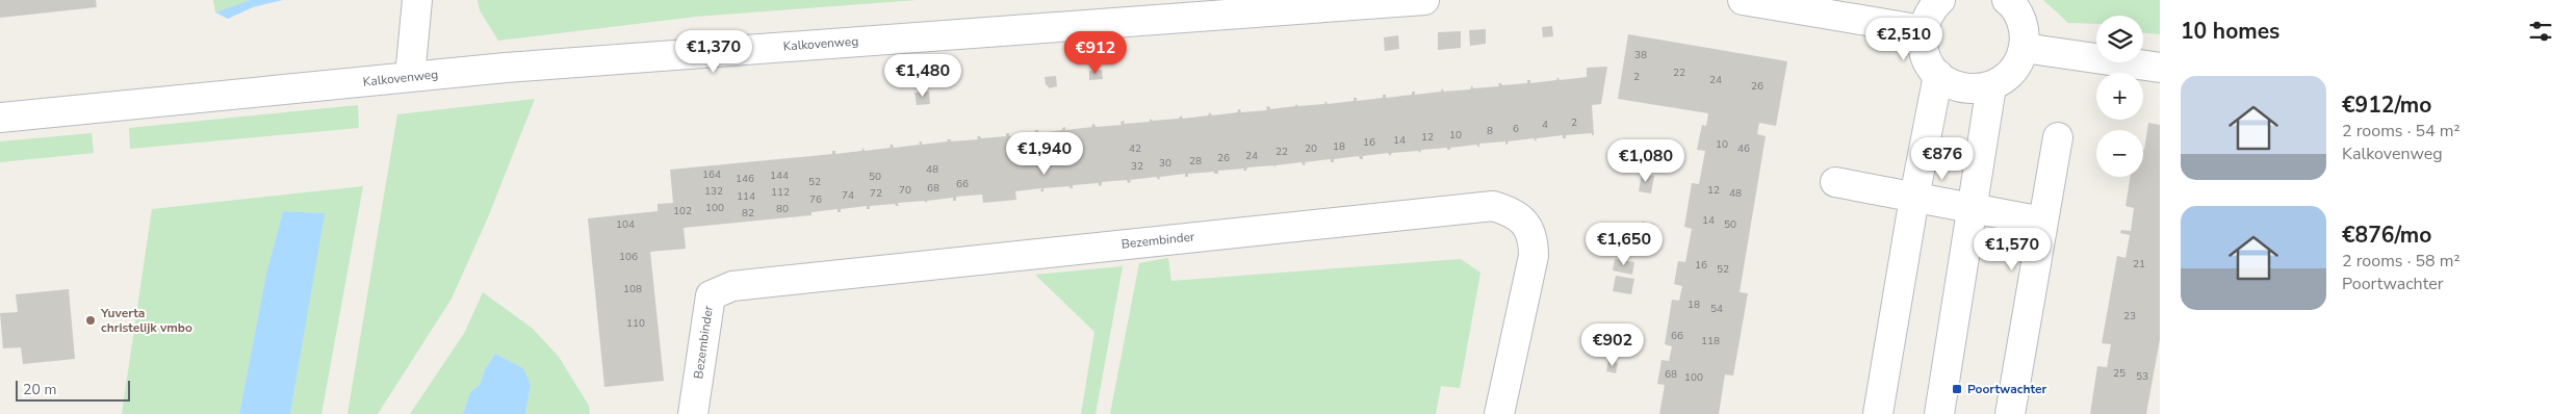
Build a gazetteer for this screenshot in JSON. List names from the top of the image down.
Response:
{
  "streets": {
    "street": ["Kalkovenweg", "Bezembinder"]
  },
  "places": {
    "other": ["Yuverta christelijk vmbo"],
    "transit": ["Poortwachter"]
  },
  "house_numbers": [
    "38",
    "22",
    "2",
    "24",
    "26",
    "2",
    "4",
    "6",
    "8",
    "10",
    "12",
    "14",
    "16",
    "10",
    "18",
    "42",
    "20",
    "46",
    "22",
    "24",
    "26",
    "28",
    "30",
    "32",
    "48",
    "164",
    "144",
    "50",
    "146",
    "52",
    "66",
    "68",
    "70",
    "12",
    "132",
    "112",
    "72",
    "48",
    "74",
    "114",
    "76",
    "100",
    "80",
    "102",
    "82",
    "14",
    "104",
    "50",
    "106",
    "21",
    "16",
    "52",
    "108",
    "18",
    "54",
    "23",
    "110",
    "66",
    "118",
    "25",
    "68",
    "53",
    "100"
  ],
  "scale_bar": "20 m",
  "page": {
    "heading": "10 homes",
    "map_buttons": ["+", "−"],
    "price": [
      "€2,510",
      "€1,370",
      "€912",
      "€1,480",
      "€1,940",
      "€876",
      "€1,080",
      "€1,650",
      "€1,570",
      "€902"
    ],
    "list": [
      {
        "name": "€912/mo",
        "note": "2 rooms · 54 m² · Kalkovenweg"
      },
      {
        "name": "€876/mo",
        "note": "2 rooms · 58 m² · Poortwachter"
      }
    ],
    "scale": "20 m"
  }
}
